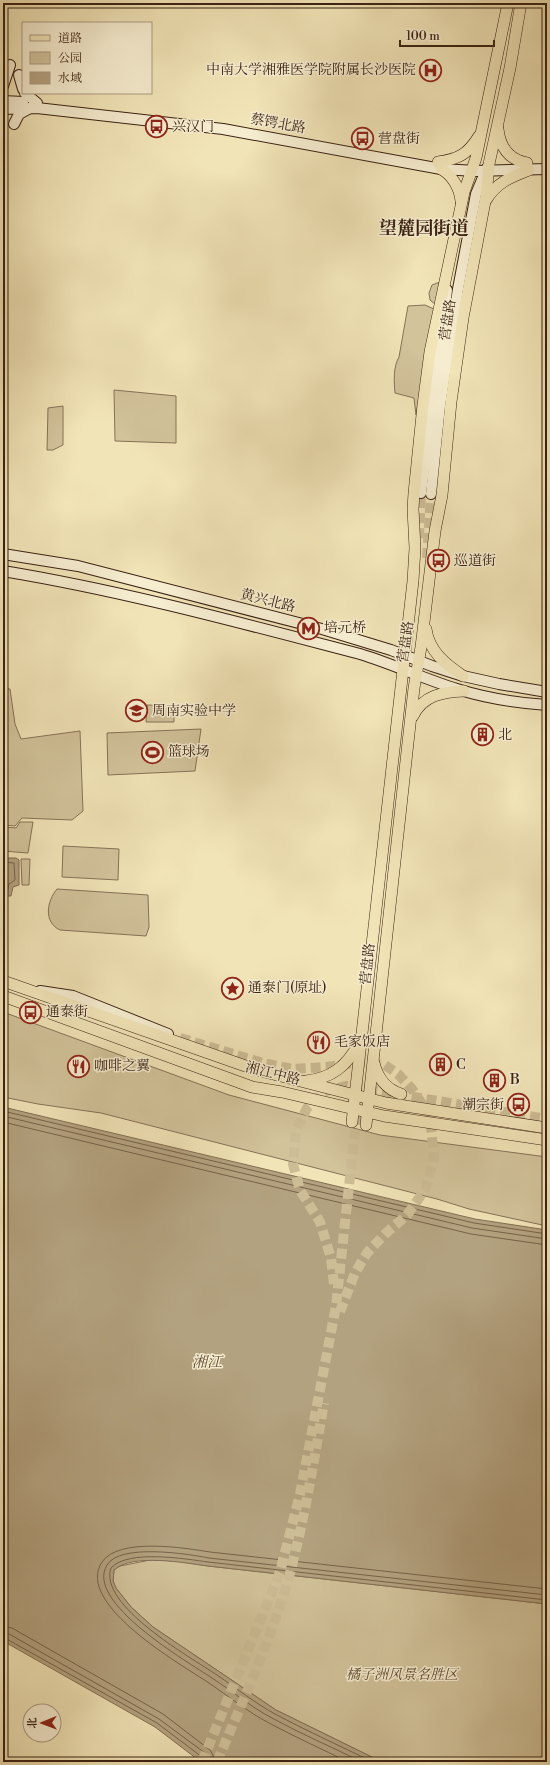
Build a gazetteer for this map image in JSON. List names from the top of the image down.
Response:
{
  "streets": {
    "main road": [
      "蔡锷北路",
      "营盘路",
      "黄兴北路",
      "湘江中路"
    ]
  },
  "crossings": [
    ["蔡锷北路", "营盘路"],
    ["营盘路", "黄兴北路"],
    ["营盘路", "湘江中路"]
  ],
  "districts": ["望麓园街道"],
  "water": ["湘江"],
  "parks": ["橘子洲风景名胜区"],
  "places": {
    "hospital": ["中南大学湘雅医学院附属长沙医院"],
    "bus stop": [
      "兴汉门",
      "营盘街",
      "巡道街",
      "通泰街",
      "潮宗街"
    ],
    "metro station": ["培元桥"],
    "school or university": ["周南实验中学"],
    "building": ["北", "C", "B"],
    "sports": ["篮球场"],
    "place": ["通泰门(原址)"],
    "restaurant": ["毛家饭店", "咖啡之翼"]
  },
  "legend": ["道路", "公园", "水域"],
  "scale_bar": "100 m",
  "north": "left"
}
